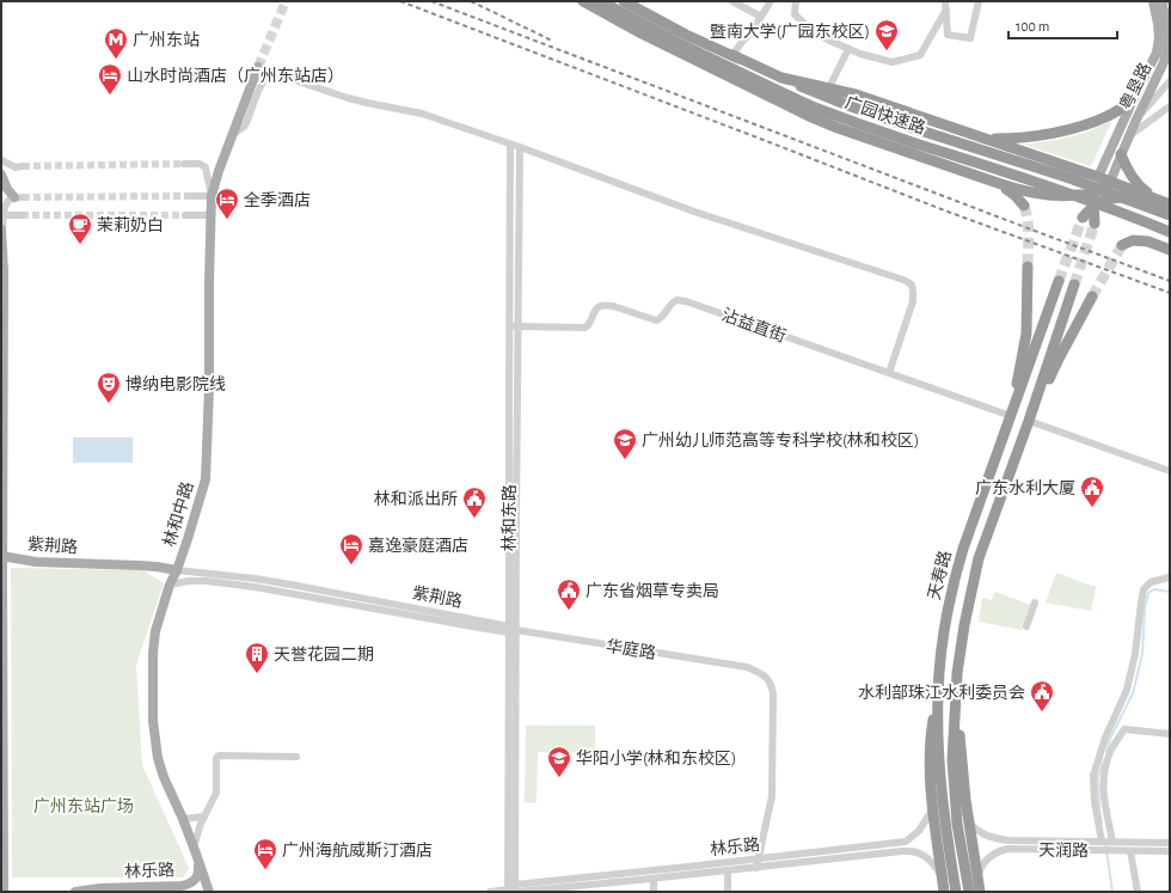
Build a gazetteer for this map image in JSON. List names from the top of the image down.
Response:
{
  "streets": {
    "highway": ["广园快速路", "天寿路"],
    "main road": [
      "粤垦路",
      "林和中路",
      "紫荆路",
      "林乐路"
    ],
    "street": [
      "沾益直街",
      "林和东路",
      "华庭路",
      "天润路"
    ]
  },
  "crossings": [
    ["沾益直街", "林和东路"],
    ["沾益直街", "天寿路"],
    ["林和中路", "紫荆路"],
    ["林和中路", "林乐路"],
    ["林和东路", "紫荆路"],
    ["林和东路", "华庭路"],
    ["林和东路", "林乐路"],
    ["紫荆路", "华庭路"],
    ["华庭路", "林乐路"]
  ],
  "parks": ["广州东站广场"],
  "places": {
    "school or university": ["暨南大学(广园东校区)", "广州幼儿师范高等专科学校(林和校区)", "华阳小学(林和东校区)"],
    "metro station": ["广州东站"],
    "hotel": [
      "山水时尚酒店（广州东站店）",
      "全季酒店",
      "嘉逸豪庭酒店",
      "广州海航威斯汀酒店"
    ],
    "cafe": ["茉莉奶白"],
    "theatre": ["博纳电影院线"],
    "public building": [
      "广东水利大厦",
      "林和派出所",
      "广东省烟草专卖局",
      "水利部珠江水利委员会"
    ],
    "building": ["天誉花园二期"]
  },
  "scale_bar": "100 m"
}
